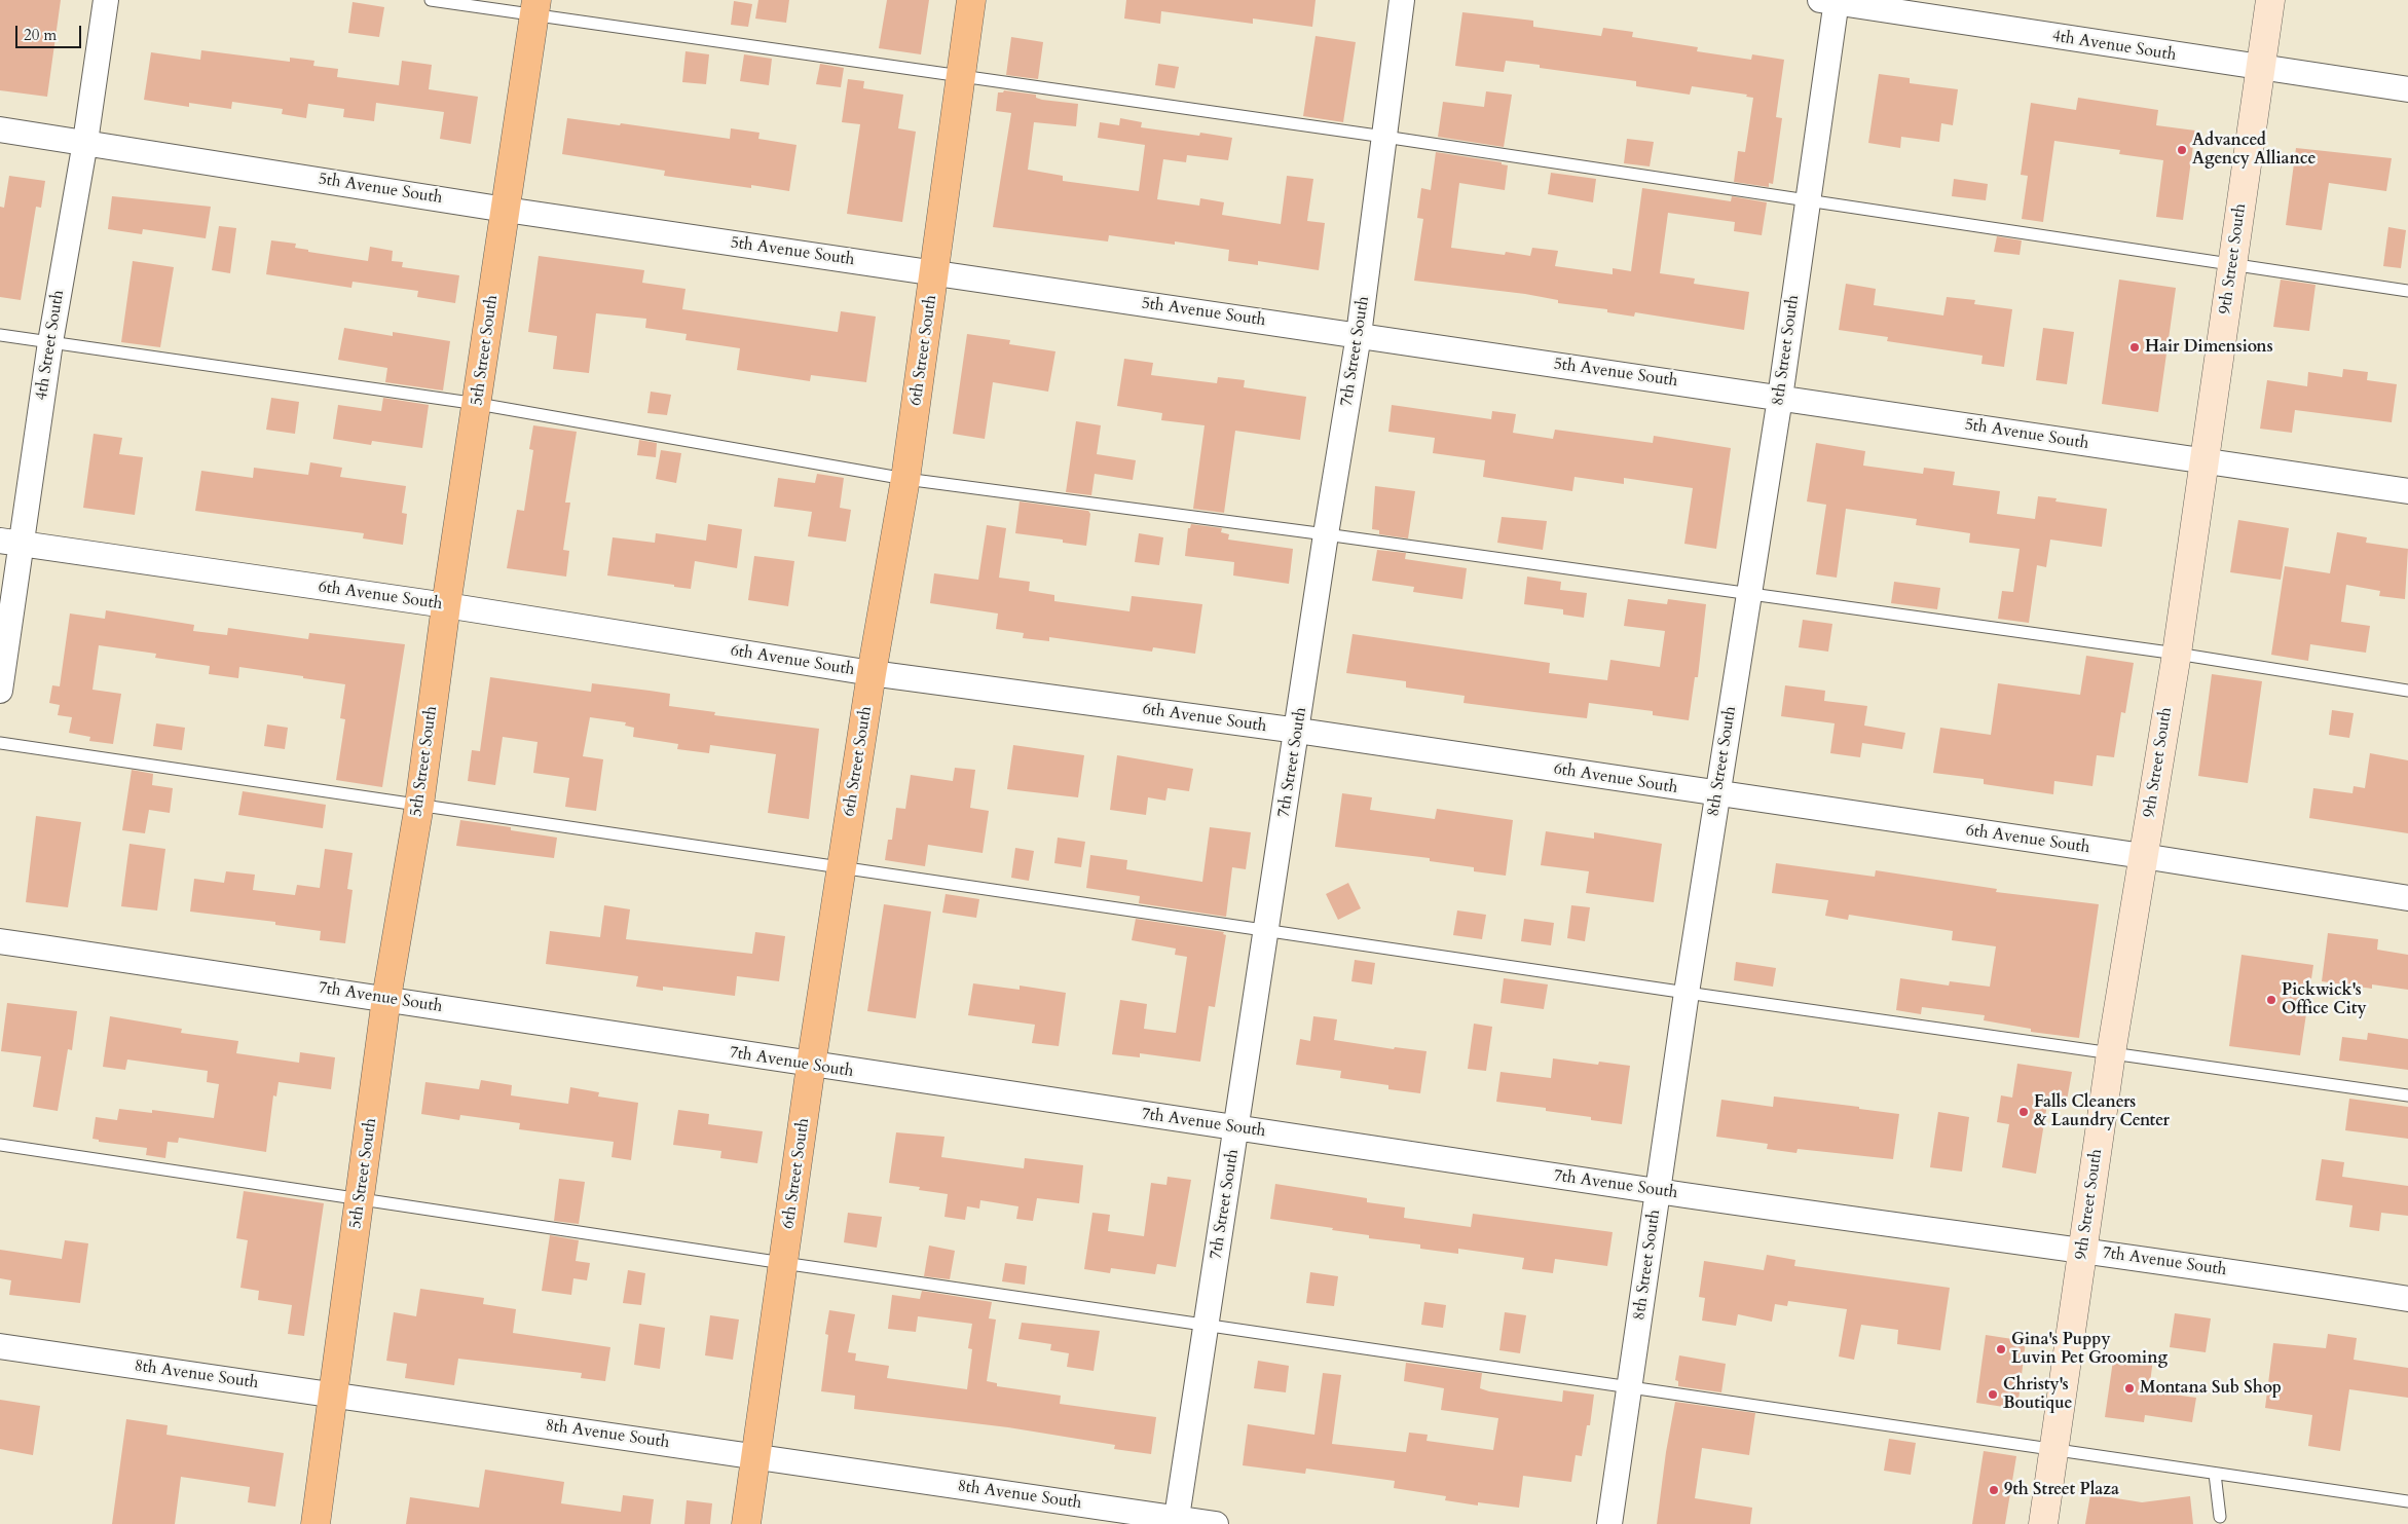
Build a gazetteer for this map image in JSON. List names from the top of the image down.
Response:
{
  "streets": {
    "main road": ["9th Street South", "5th Street South", "6th Street South"],
    "street": [
      "4th Avenue South",
      "5th Avenue South",
      "4th Street South",
      "8th Street South",
      "7th Street South",
      "6th Avenue South",
      "7th Avenue South",
      "8th Avenue South"
    ]
  },
  "crossings": [
    ["4th Avenue South", "9th Street South"],
    ["4th Avenue South", "8th Street South"],
    ["5th Avenue South", "9th Street South"],
    ["5th Avenue South", "4th Street South"],
    ["5th Avenue South", "5th Street South"],
    ["5th Avenue South", "6th Street South"],
    ["5th Avenue South", "8th Street South"],
    ["5th Avenue South", "7th Street South"],
    ["9th Street South", "6th Avenue South"],
    ["9th Street South", "7th Avenue South"],
    ["4th Street South", "6th Avenue South"],
    ["5th Street South", "6th Avenue South"],
    ["5th Street South", "7th Avenue South"],
    ["5th Street South", "8th Avenue South"],
    ["6th Street South", "6th Avenue South"],
    ["6th Street South", "7th Avenue South"],
    ["6th Street South", "8th Avenue South"],
    ["8th Street South", "6th Avenue South"],
    ["8th Street South", "7th Avenue South"],
    ["7th Street South", "6th Avenue South"],
    ["7th Street South", "7th Avenue South"],
    ["7th Street South", "8th Avenue South"]
  ],
  "places": [
    "Advanced Agency Alliance",
    "Hair Dimensions",
    "Pickwick's Office City",
    "Falls Cleaners & Laundry Center",
    "Gina's Puppy Luvin Pet Grooming",
    "Montana Sub Shop",
    "Christy's Boutique",
    "9th Street Plaza"
  ],
  "scale_bar": "20 m"
}
